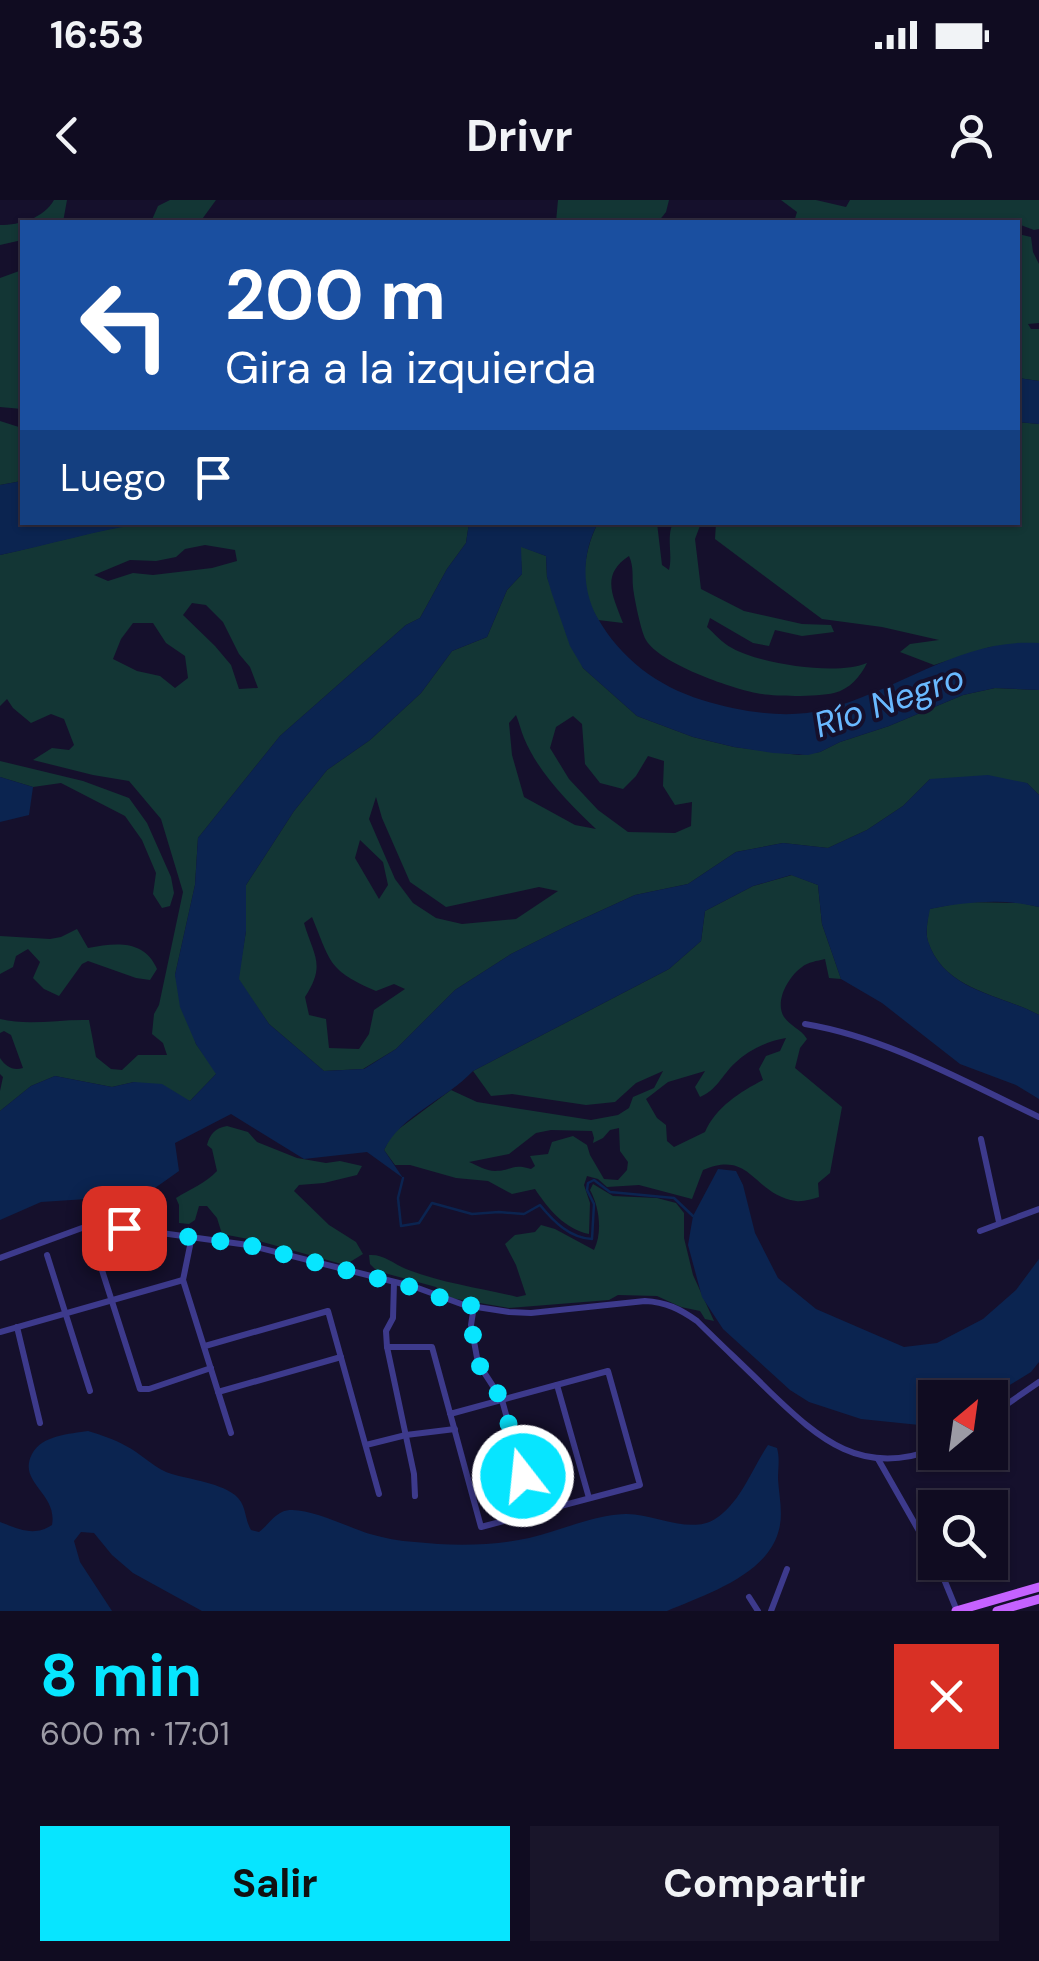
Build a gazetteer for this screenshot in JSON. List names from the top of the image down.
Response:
{
  "water": ["Río Negro"],
  "north": "top right",
  "page": {
    "status": "16:53",
    "header": "Drivr",
    "turn": ["200 m", "Gira a la izquierda"],
    "then": "Luego",
    "heading": ["8 min", "600 m · 17:01"],
    "buttons": ["Salir", "Compartir"]
  }
}
